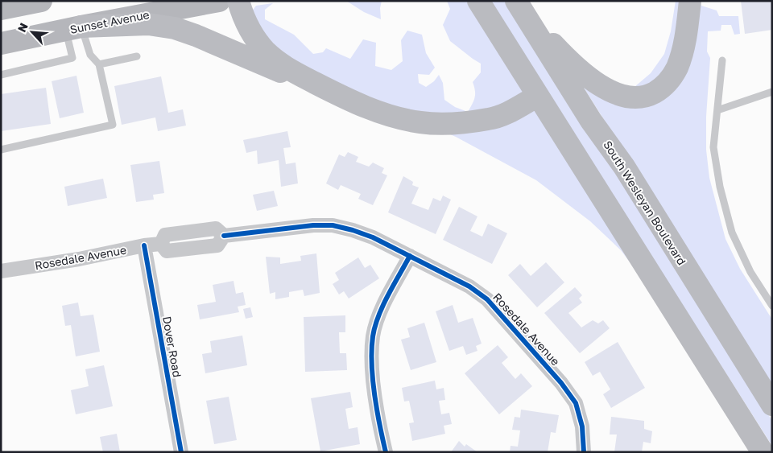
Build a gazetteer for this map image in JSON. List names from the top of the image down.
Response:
{
  "streets": {
    "highway": ["South Wesleyan Boulevard"],
    "main road": ["Sunset Avenue"],
    "street": ["Rosedale Avenue", "Dover Road"]
  },
  "crossings": [
    ["Rosedale Avenue", "Dover Road"]
  ],
  "north": "top left"
}
